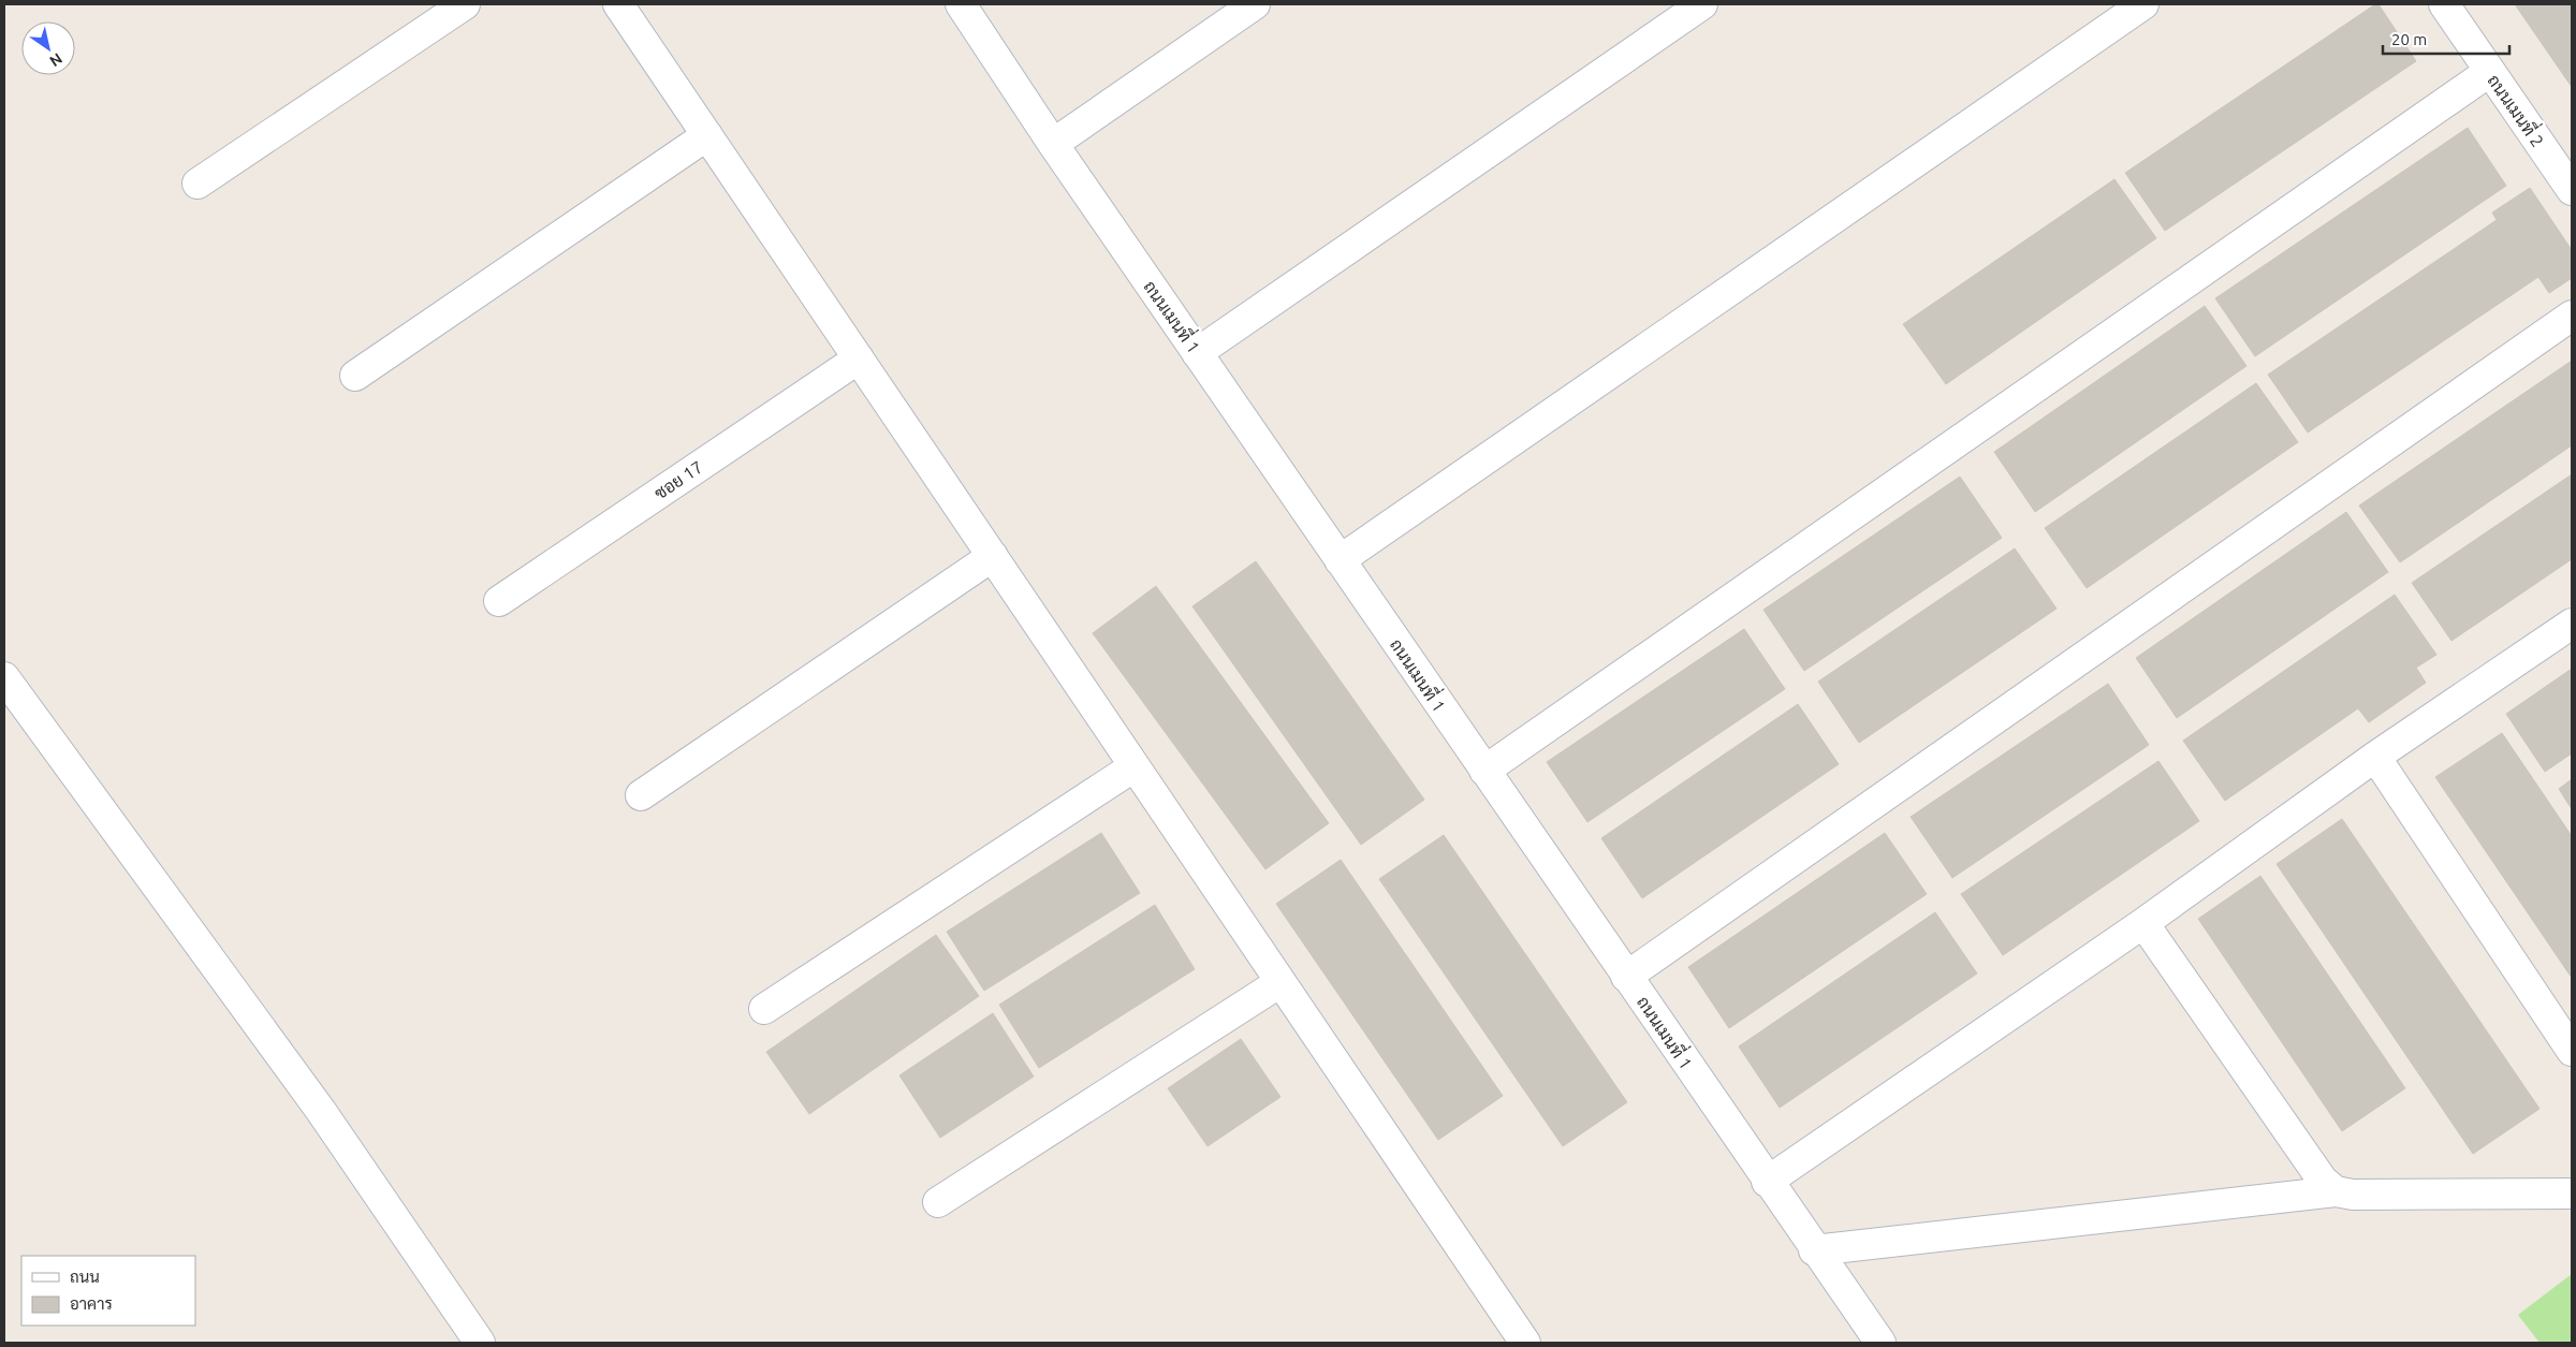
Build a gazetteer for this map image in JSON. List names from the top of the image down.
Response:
{
  "streets": {
    "street": ["ถนนเมนที่ 2", "ถนนเมนที่ 1", "ซอย 17"]
  },
  "legend": ["ถนน", "อาคาร"],
  "scale_bar": "20 m",
  "north": "bottom right"
}
